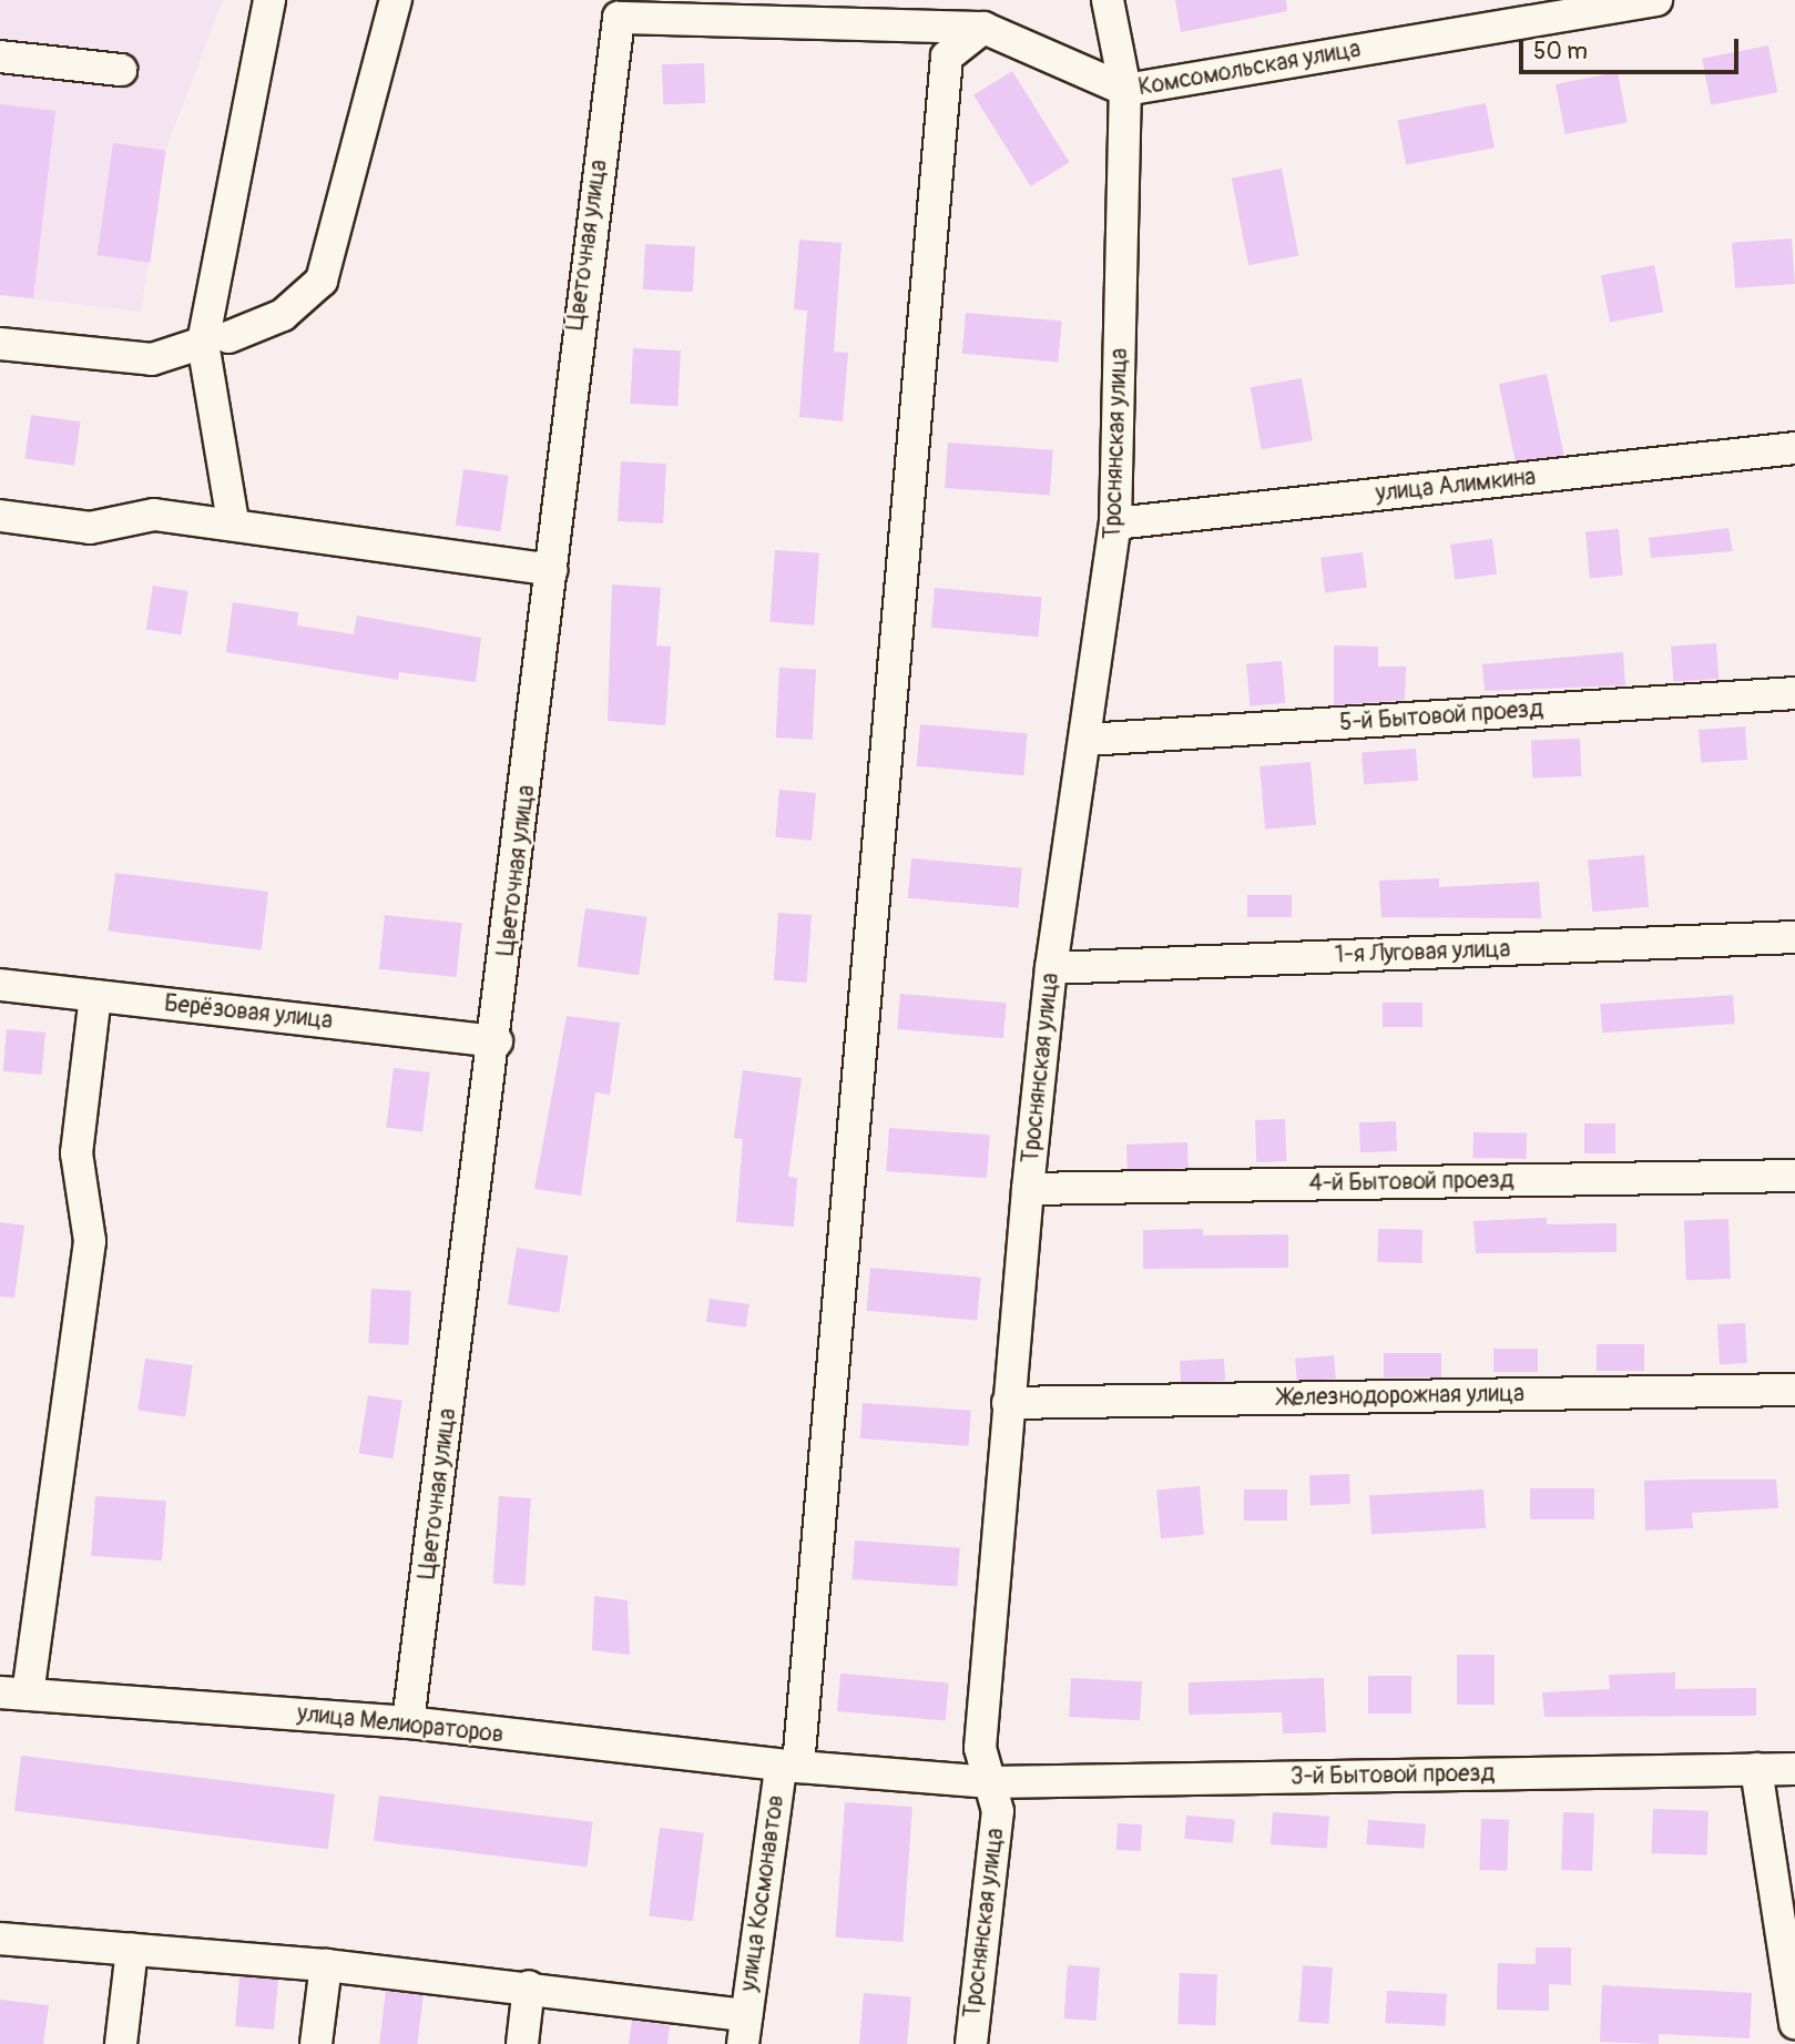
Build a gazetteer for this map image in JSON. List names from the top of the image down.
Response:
{
  "streets": {
    "street": [
      "Комсомольская улица",
      "Цветочная улица",
      "Троснянская улица",
      "улица Алимкина",
      "5-й Бытовой проезд",
      "1-я Луговая улица",
      "Берёзовая улица",
      "4-й Бытовой проезд",
      "Железнодорожная улица",
      "улица Мелиораторов",
      "3-й Бытовой проезд",
      "улица Космонавтов"
    ]
  },
  "crossings": [
    ["Комсомольская улица", "Цветочная улица"],
    ["Комсомольская улица", "Троснянская улица"],
    ["Комсомольская улица", "улица Космонавтов"],
    ["Цветочная улица", "Берёзовая улица"],
    ["Цветочная улица", "улица Мелиораторов"],
    ["Троснянская улица", "улица Алимкина"],
    ["Троснянская улица", "5-й Бытовой проезд"],
    ["Троснянская улица", "1-я Луговая улица"],
    ["Троснянская улица", "4-й Бытовой проезд"],
    ["Троснянская улица", "Железнодорожная улица"],
    ["Троснянская улица", "улица Мелиораторов"],
    ["Троснянская улица", "3-й Бытовой проезд"],
    ["улица Мелиораторов", "3-й Бытовой проезд"],
    ["улица Мелиораторов", "улица Космонавтов"]
  ],
  "scale_bar": "50 m"
}
